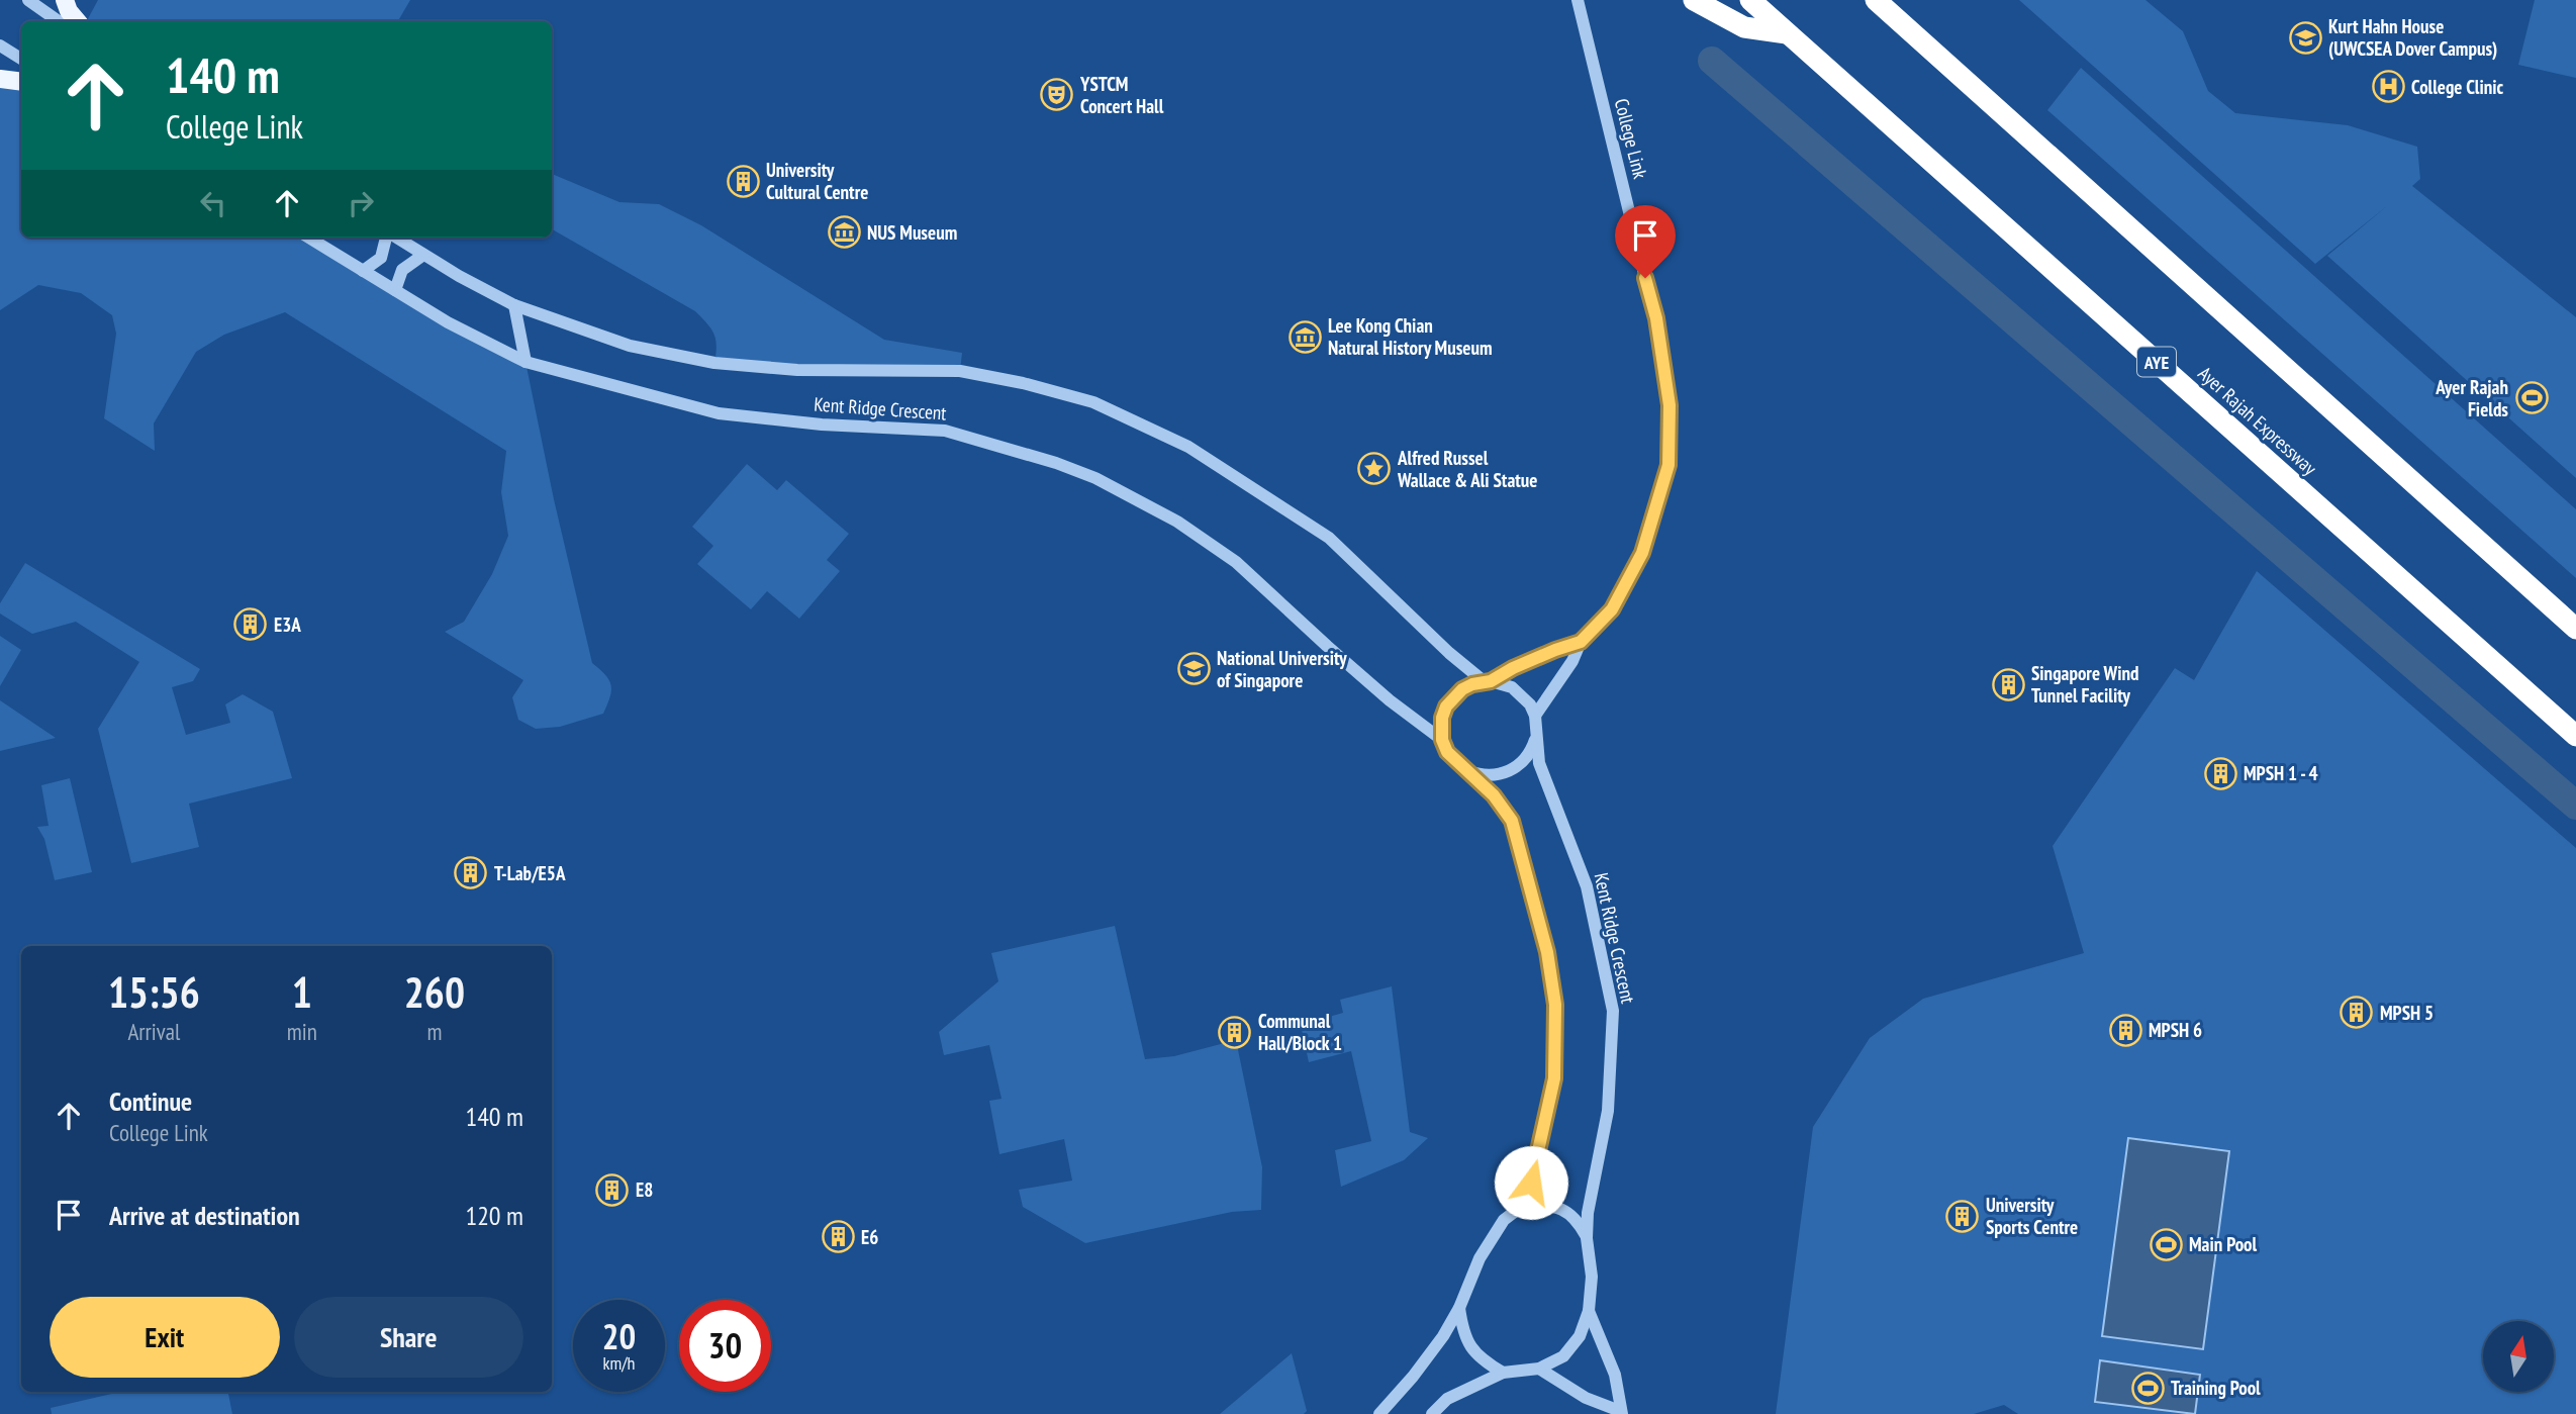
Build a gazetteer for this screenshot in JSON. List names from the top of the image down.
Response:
{
  "streets": {
    "highway": ["AYE", "Ayer Rajah Expressway"],
    "street": ["College Link", "Kent Ridge Crescent"]
  },
  "crossings": [
    ["College Link", "Kent Ridge Crescent"]
  ],
  "places": {
    "school or university": ["Kurt Hahn House (UWCSEA Dover Campus)", "National University of Singapore"],
    "hospital": ["College Clinic"],
    "theatre": ["YSTCM Concert Hall"],
    "building": [
      "University Cultural Centre",
      "E3A",
      "Singapore Wind Tunnel Facility",
      "MPSH 1 - 4",
      "T-Lab/E5A",
      "MPSH 5",
      "MPSH 6",
      "Communal Hall/Block 1",
      "E8",
      "University Sports Centre",
      "E6"
    ],
    "museum": ["NUS Museum", "Lee Kong Chian Natural History Museum"],
    "sports": ["Ayer Rajah Fields", "Main Pool", "Training Pool"],
    "place": ["Alfred Russel Wallace & Ali Statue"]
  },
  "north": "top",
  "page": {
    "turn": ["140 m", "College Link"],
    "eta": [
      "15:56",
      "Arrival",
      "1",
      "min",
      "260",
      "m"
    ],
    "list": [
      {
        "name": "Continue",
        "note": "College Link",
        "value": "140 m"
      },
      {
        "name": "Arrive at destination",
        "value": "120 m"
      }
    ],
    "buttons": ["Exit", "Share"],
    "speed": "20 km/h",
    "limit": "30"
  }
}
